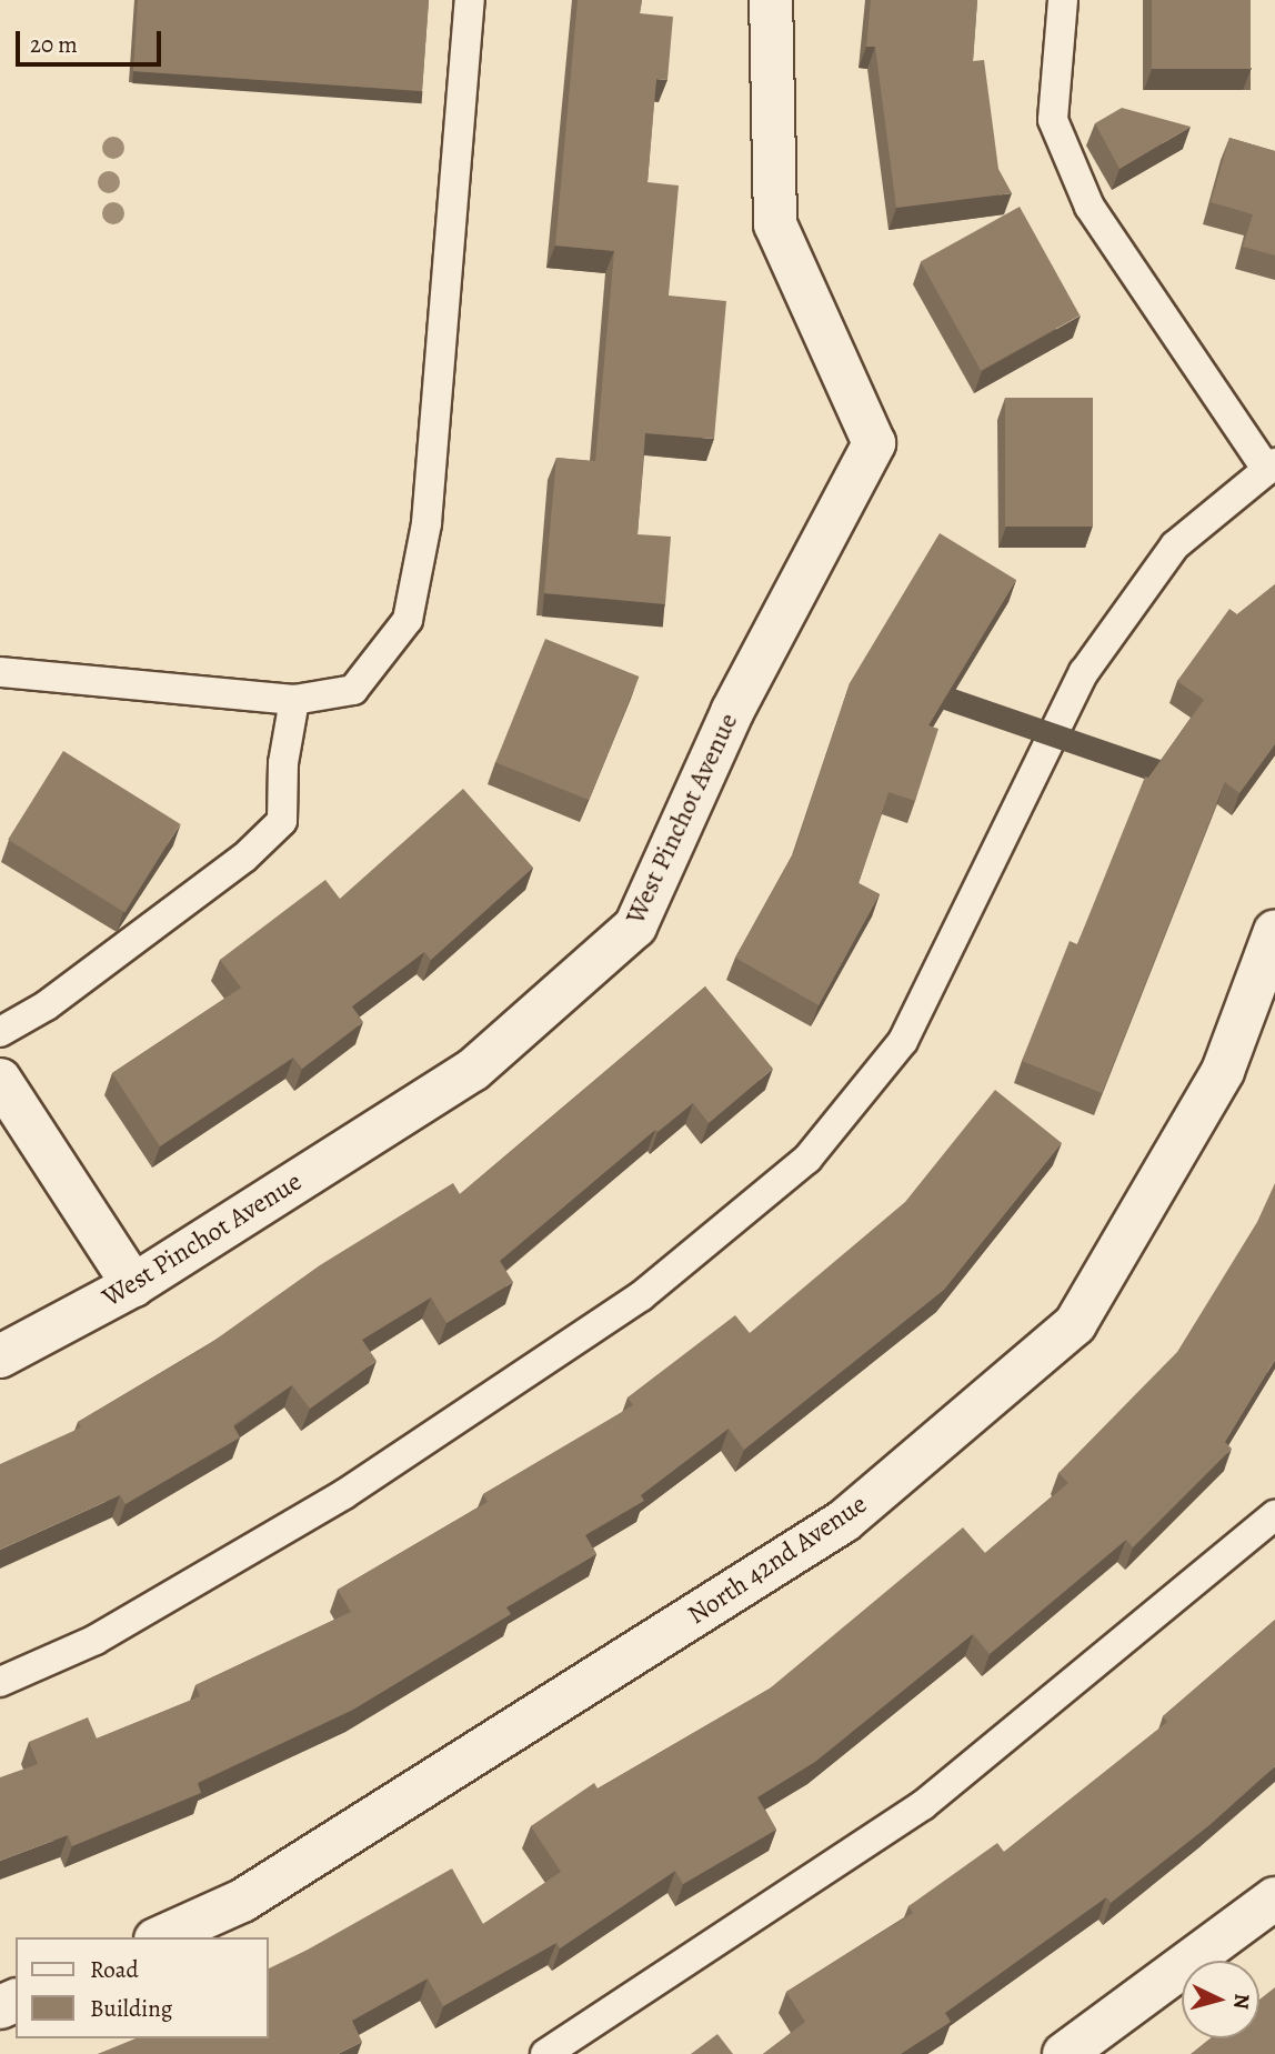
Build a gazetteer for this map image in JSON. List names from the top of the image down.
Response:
{
  "streets": {
    "street": ["West Pinchot Avenue", "North 42nd Avenue"]
  },
  "legend": ["Road", "Building"],
  "scale_bar": "20 m",
  "north": "right"
}
